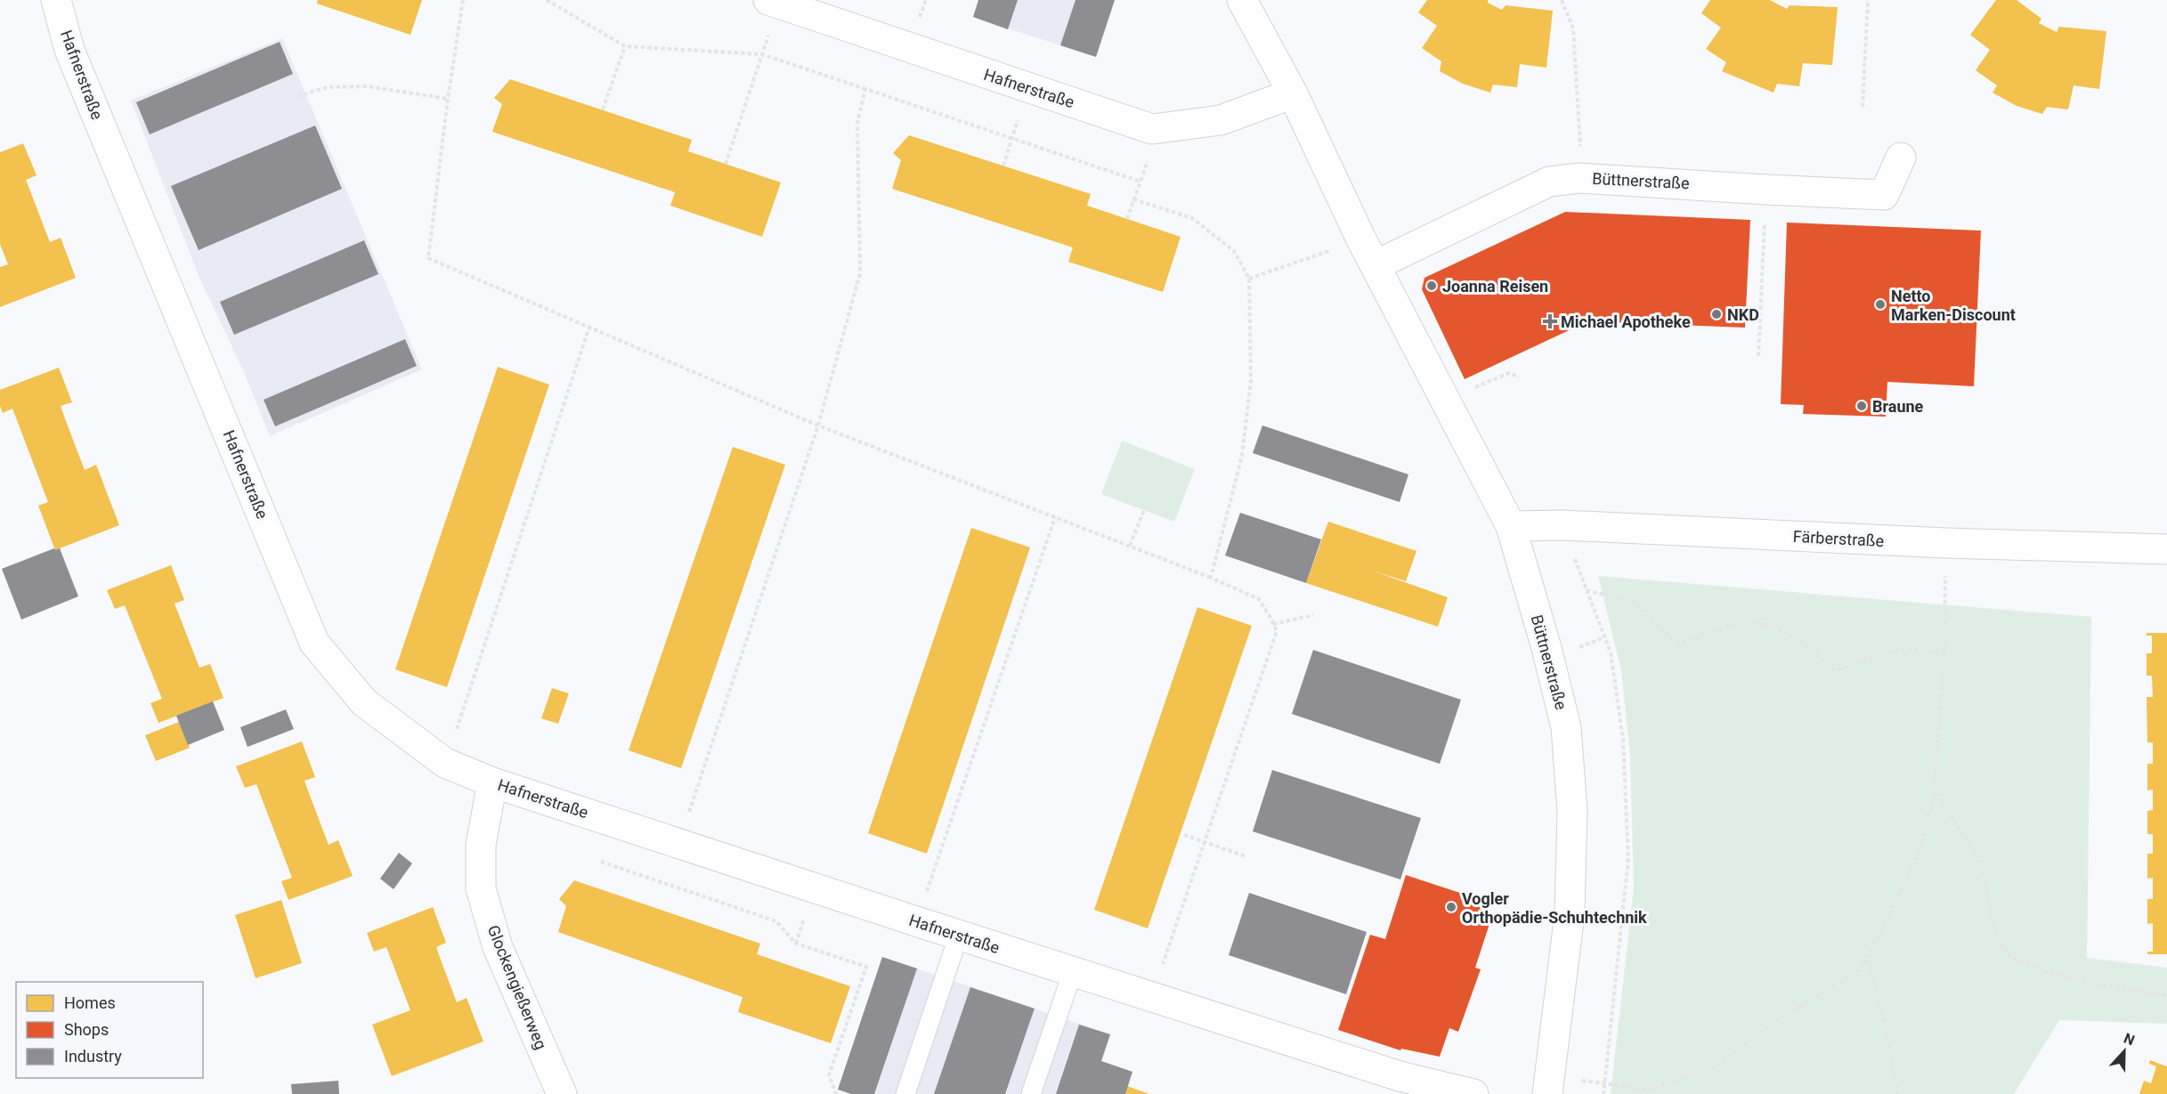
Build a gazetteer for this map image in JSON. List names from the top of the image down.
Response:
{
  "streets": {
    "street": [
      "Hafnerstraße",
      "Büttnerstraße",
      "Färberstraße",
      "Glockengießerweg"
    ]
  },
  "crossings": [
    ["Hafnerstraße", "Büttnerstraße"],
    ["Hafnerstraße", "Glockengießerweg"],
    ["Büttnerstraße", "Färberstraße"]
  ],
  "places": {
    "other": [
      "Joanna Reisen",
      "Netto Marken-Discount",
      "NKD",
      "Braune",
      "Vogler Orthopädie-Schuhtechnik"
    ],
    "health": ["Michael Apotheke"]
  },
  "legend": ["Homes", "Shops", "Industry"],
  "north": "top"
}
